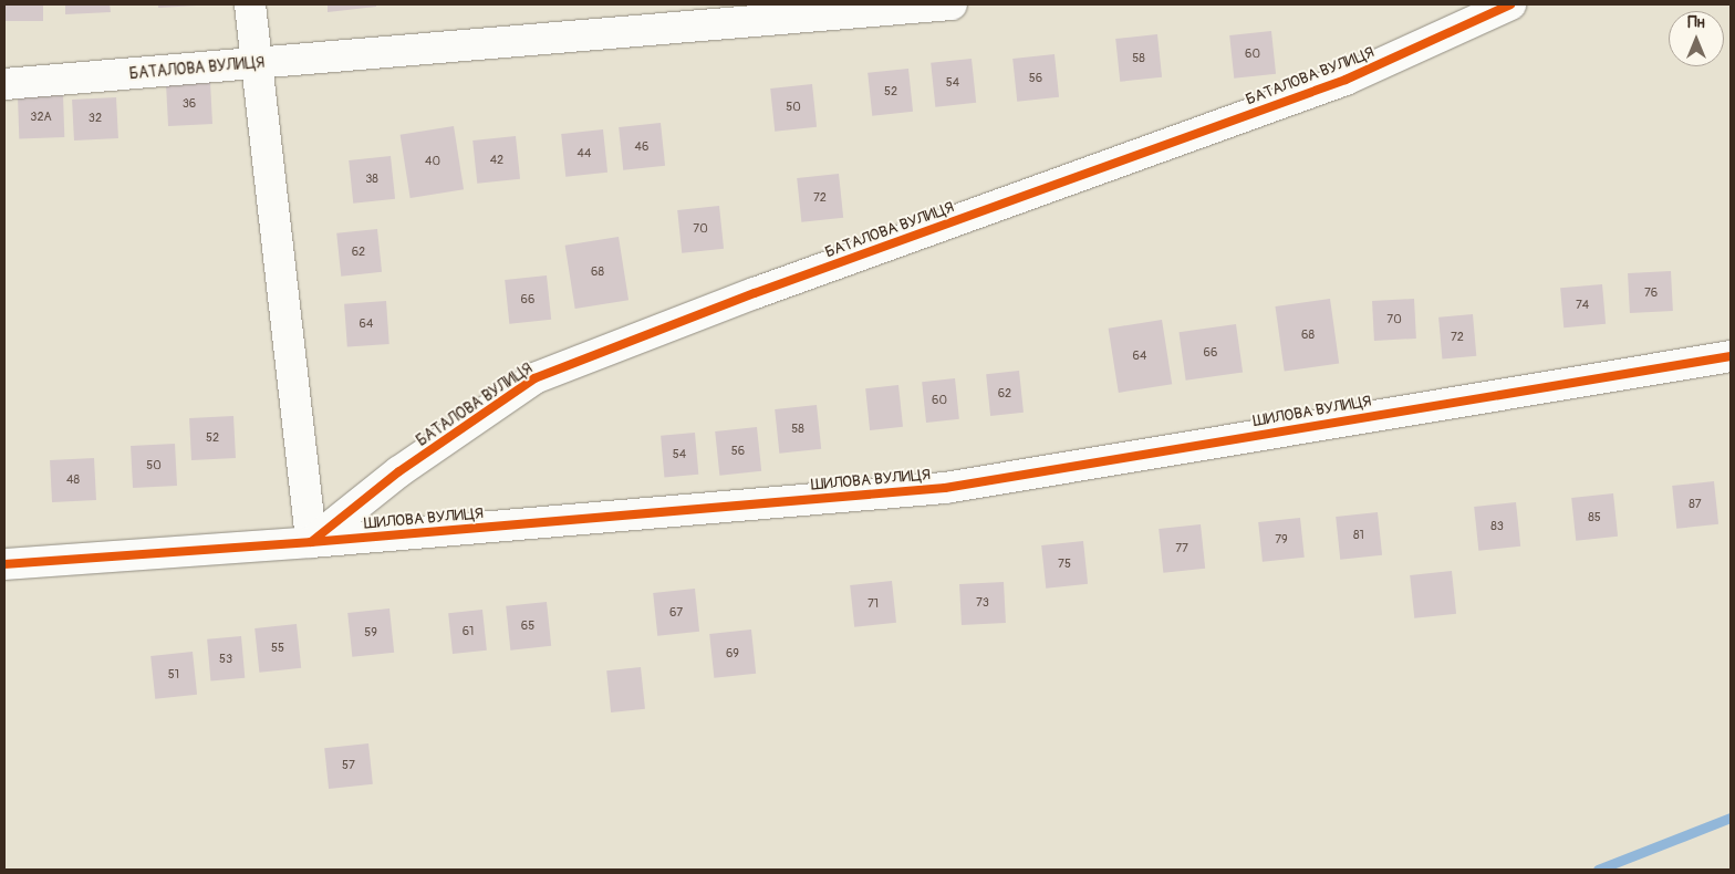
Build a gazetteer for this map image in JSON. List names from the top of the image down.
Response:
{
  "streets": {
    "street": ["БАТАЛОВА ВУЛИЦЯ", "ШИЛОВА ВУЛИЦЯ"]
  },
  "crossings": [
    ["БАТАЛОВА ВУЛИЦЯ", "ШИЛОВА ВУЛИЦЯ"]
  ],
  "house_numbers": [
    "60",
    "58",
    "56",
    "54",
    "52",
    "36",
    "50",
    "32А",
    "32",
    "46",
    "44",
    "42",
    "40",
    "38",
    "72",
    "70",
    "62",
    "68",
    "76",
    "66",
    "74",
    "70",
    "64",
    "68",
    "72",
    "66",
    "64",
    "62",
    "60",
    "58",
    "52",
    "56",
    "54",
    "50",
    "48",
    "87",
    "85",
    "83",
    "81",
    "79",
    "77",
    "75",
    "73",
    "71",
    "67",
    "65",
    "61",
    "59",
    "55",
    "69",
    "53",
    "51",
    "57"
  ],
  "north": "top"
}
